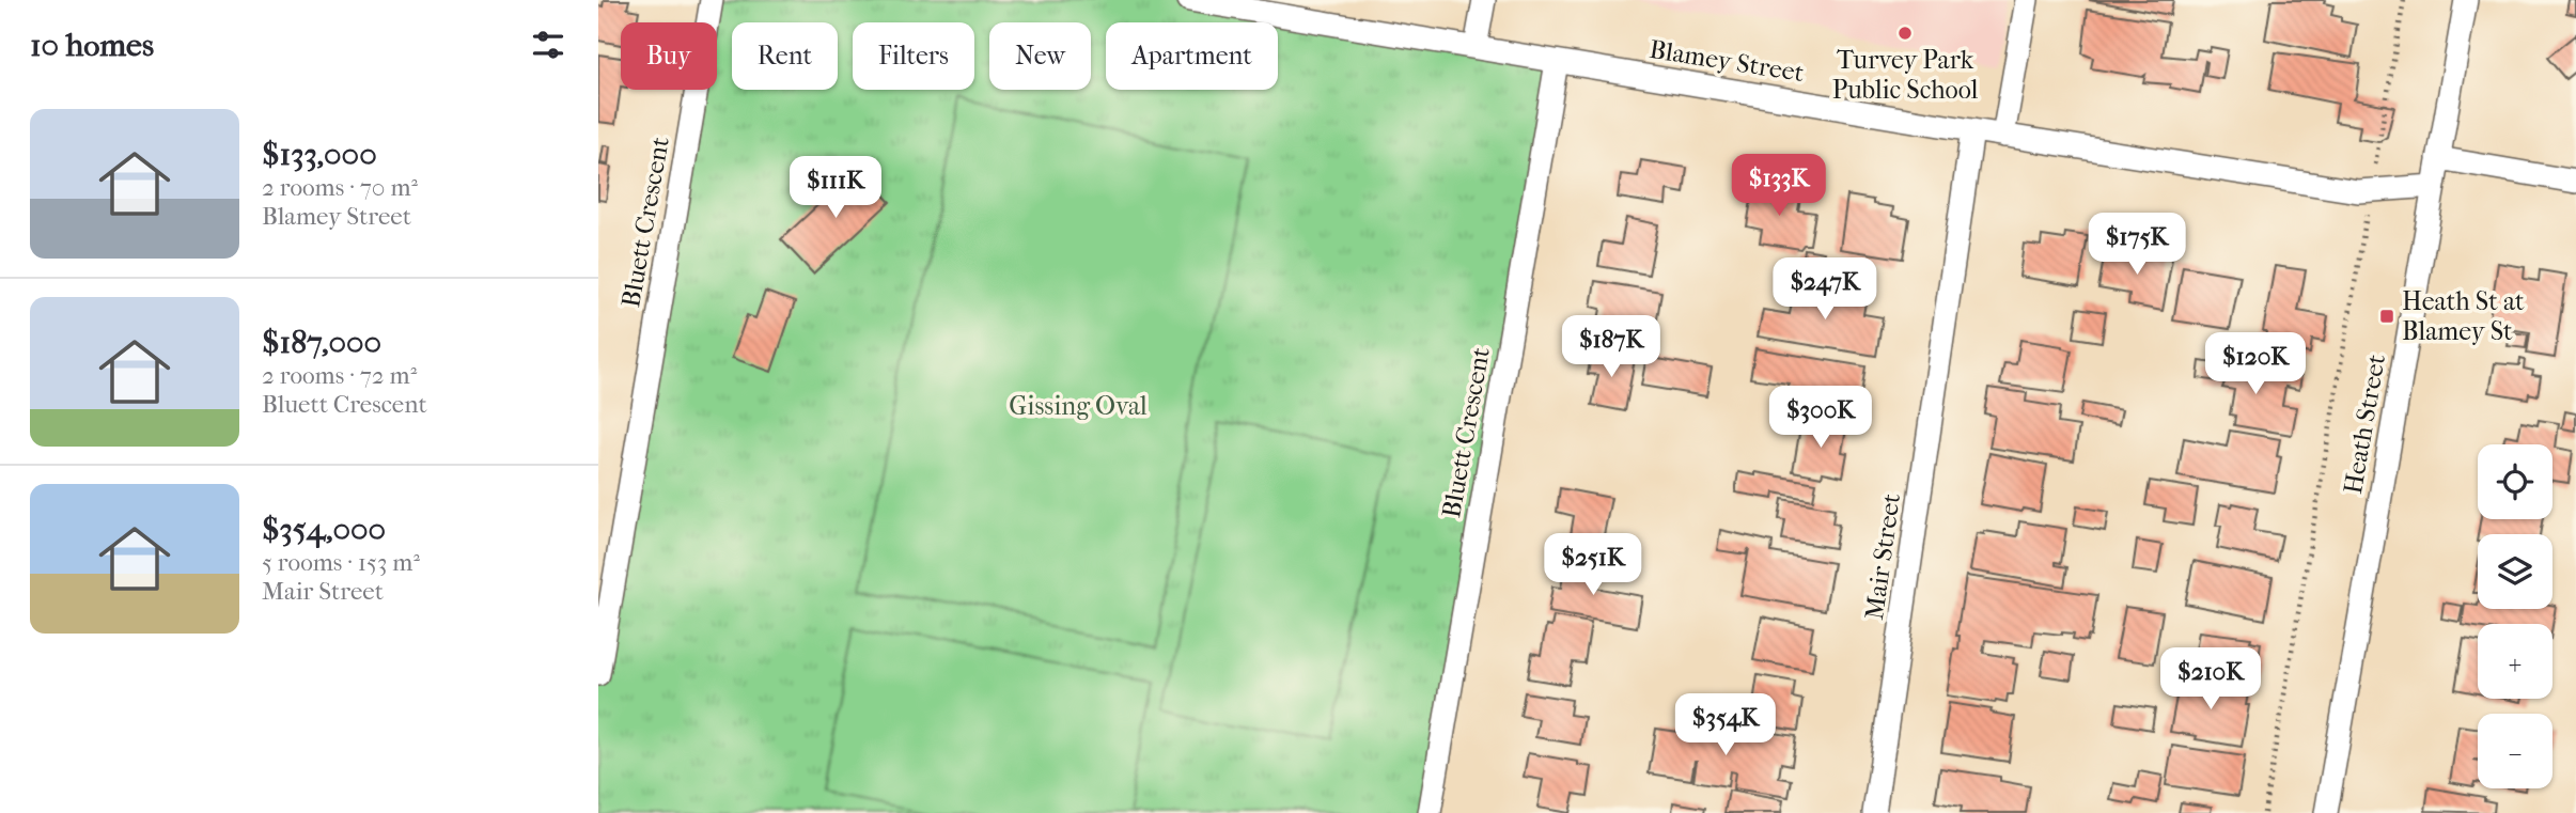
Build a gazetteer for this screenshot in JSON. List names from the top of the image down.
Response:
{
  "streets": {
    "street": [
      "Blamey Street",
      "Bluett Crescent",
      "Heath Street",
      "Mair Street"
    ]
  },
  "crossings": [
    ["Blamey Street", "Bluett Crescent"],
    ["Blamey Street", "Heath Street"],
    ["Blamey Street", "Mair Street"]
  ],
  "parks": ["Gissing Oval"],
  "places": {
    "other": ["Turvey Park Public School"],
    "transit": ["Heath St at Blamey St"]
  },
  "page": {
    "heading": "10 homes",
    "chip": [
      "Buy",
      "Rent",
      "Filters",
      "New",
      "Apartment"
    ],
    "list": [
      {
        "name": "$133,000",
        "note": "2 rooms · 70 m² · Blamey Street"
      },
      {
        "name": "$187,000",
        "note": "2 rooms · 72 m² · Bluett Crescent"
      },
      {
        "name": "$354,000",
        "note": "5 rooms · 153 m² · Mair Street"
      }
    ],
    "price": [
      "$133K",
      "$111K",
      "$175K",
      "$247K",
      "$187K",
      "$120K",
      "$300K",
      "$251K",
      "$210K",
      "$354K"
    ],
    "map_buttons": ["+", "−"]
  }
}
